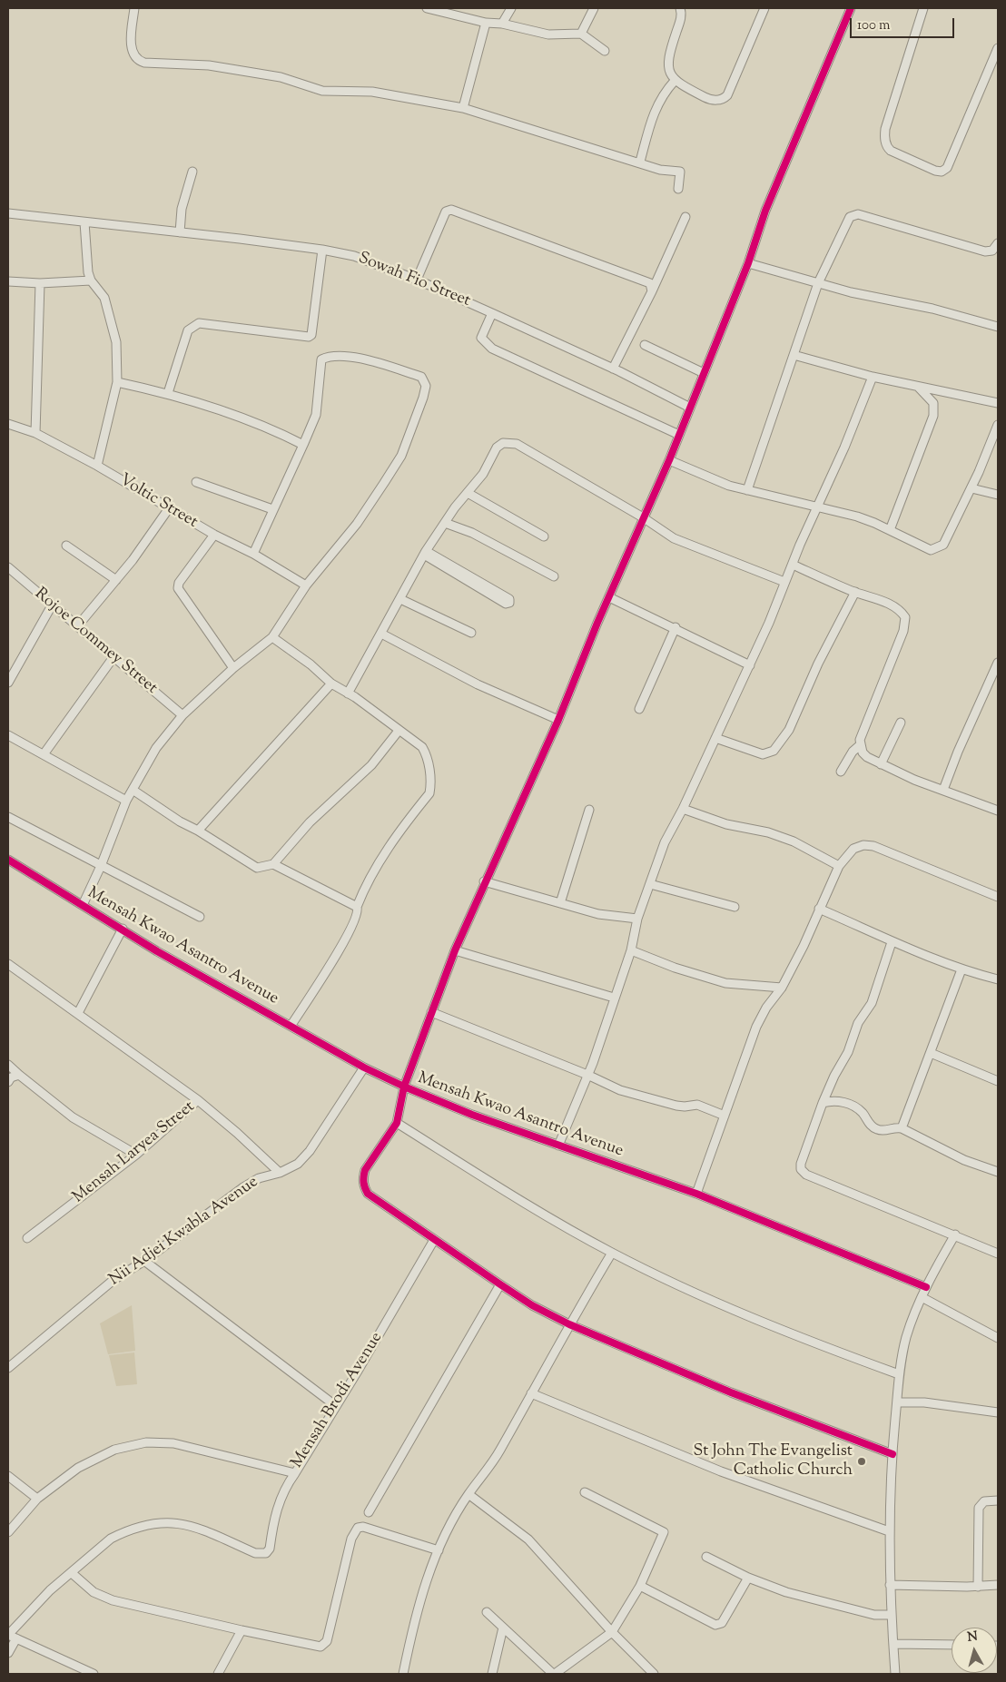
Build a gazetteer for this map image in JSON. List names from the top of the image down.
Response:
{
  "streets": {
    "street": [
      "Sowah Fio Street",
      "Voltic Street",
      "Rojoe Commey Street",
      "Mensah Kwao Asantro Avenue",
      "Mensah Laryea Street",
      "Nii Adjei Kwabla Avenue",
      "Mensah Brodi Avenue"
    ]
  },
  "crossings": [
    ["Mensah Kwao Asantro Avenue", "Nii Adjei Kwabla Avenue"],
    ["Mensah Laryea Street", "Nii Adjei Kwabla Avenue"]
  ],
  "places": ["St John The Evangelist Catholic Church"],
  "scale_bar": "100 m",
  "north": "top"
}
